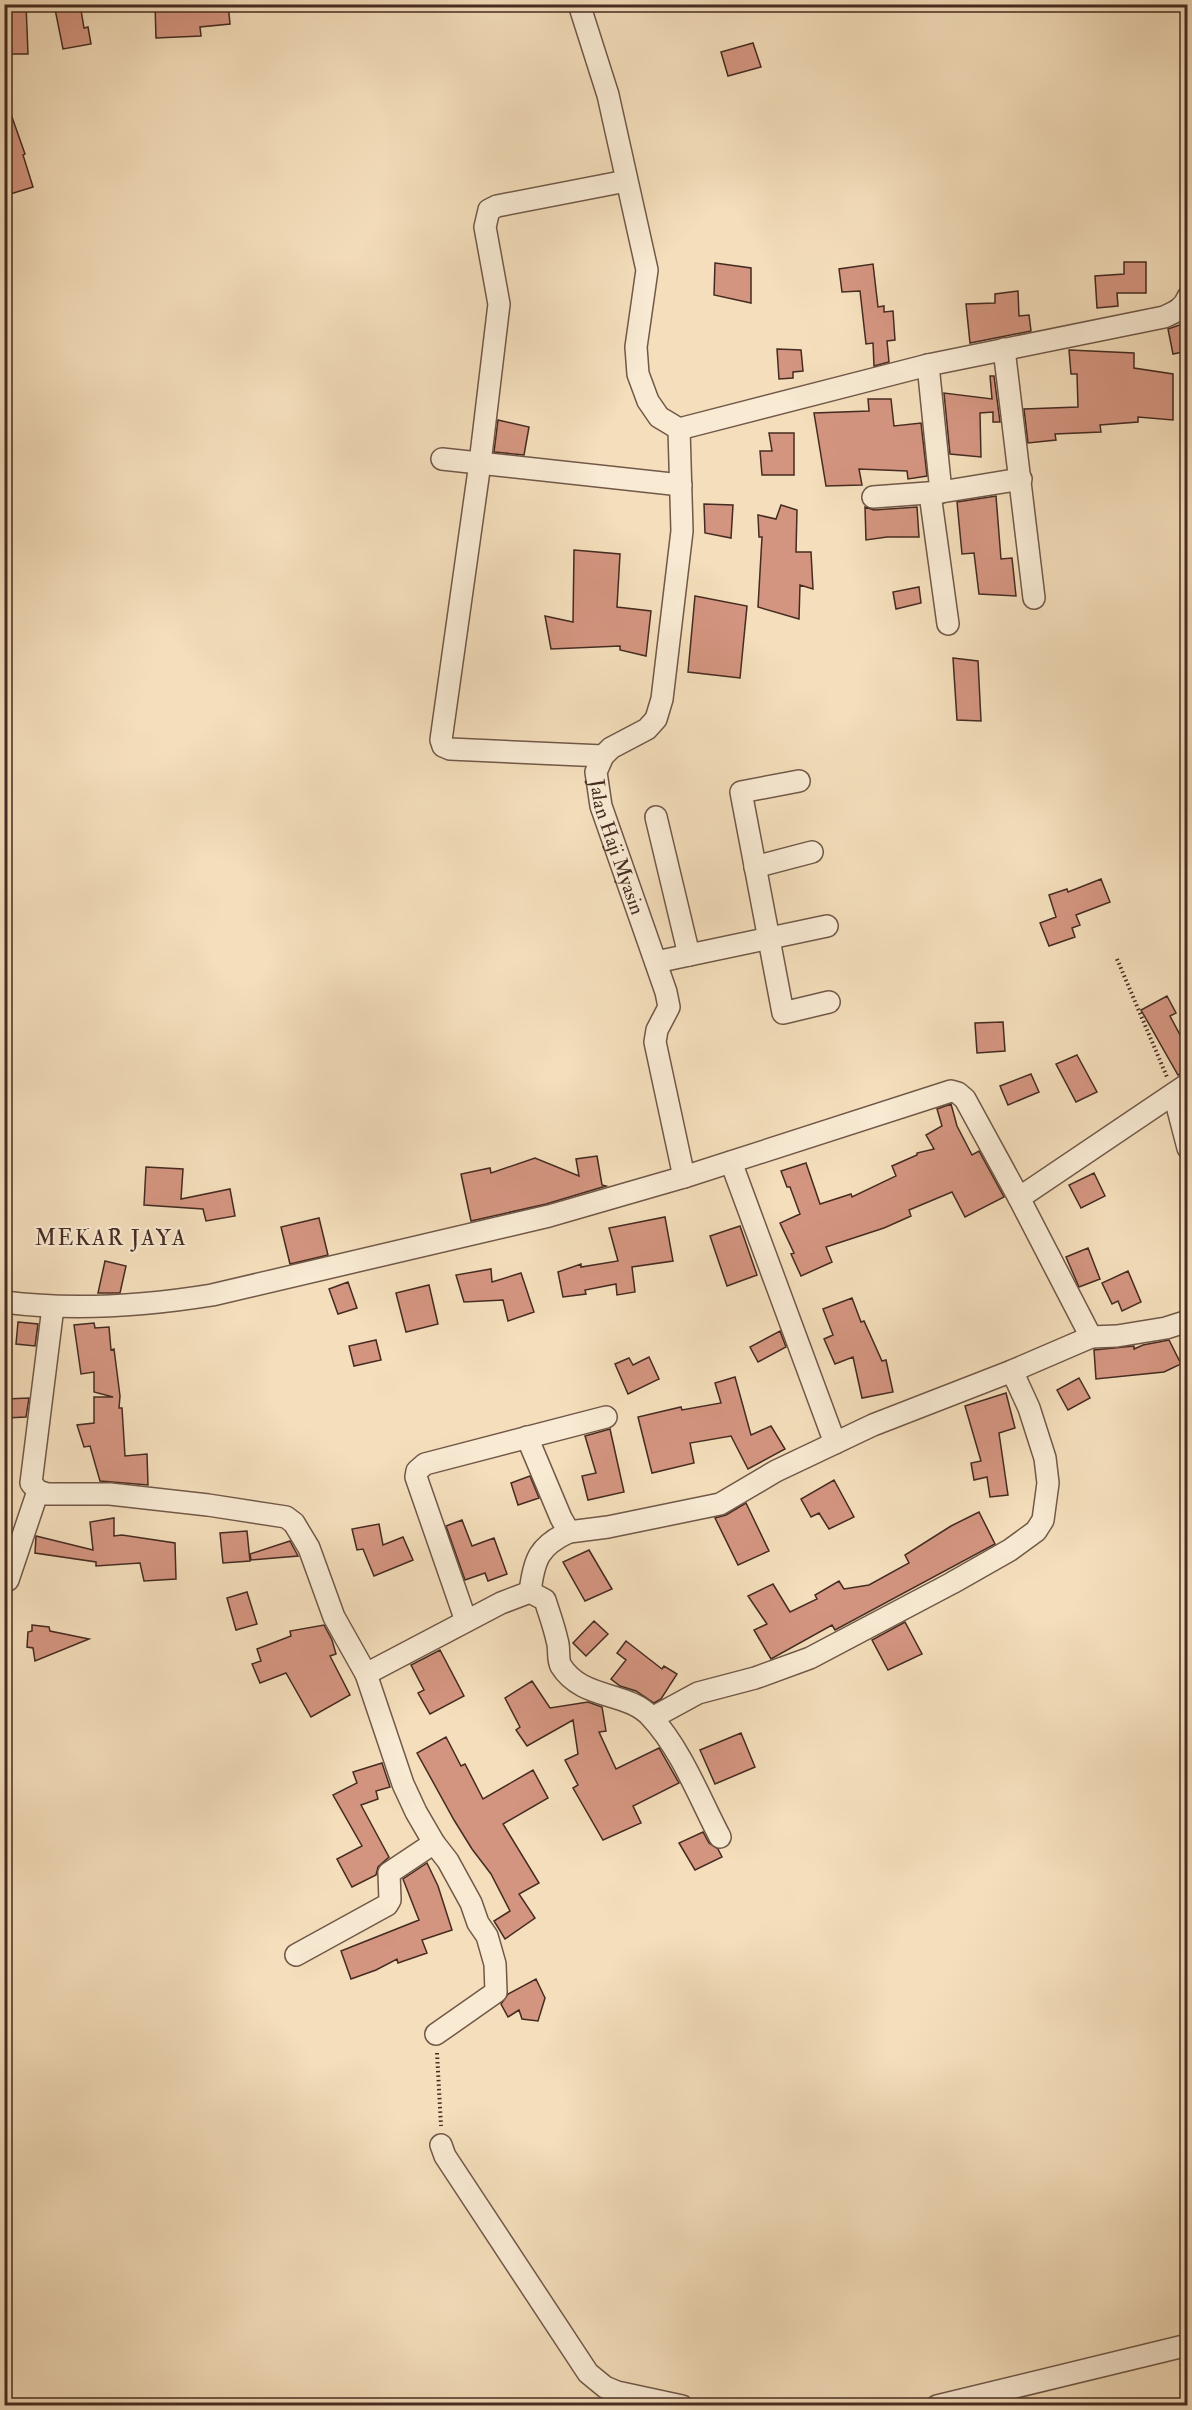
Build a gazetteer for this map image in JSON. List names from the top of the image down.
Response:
{
  "streets": {
    "street": ["Jalan Haji Myasin"]
  },
  "districts": ["MEKAR JAYA"]
}
